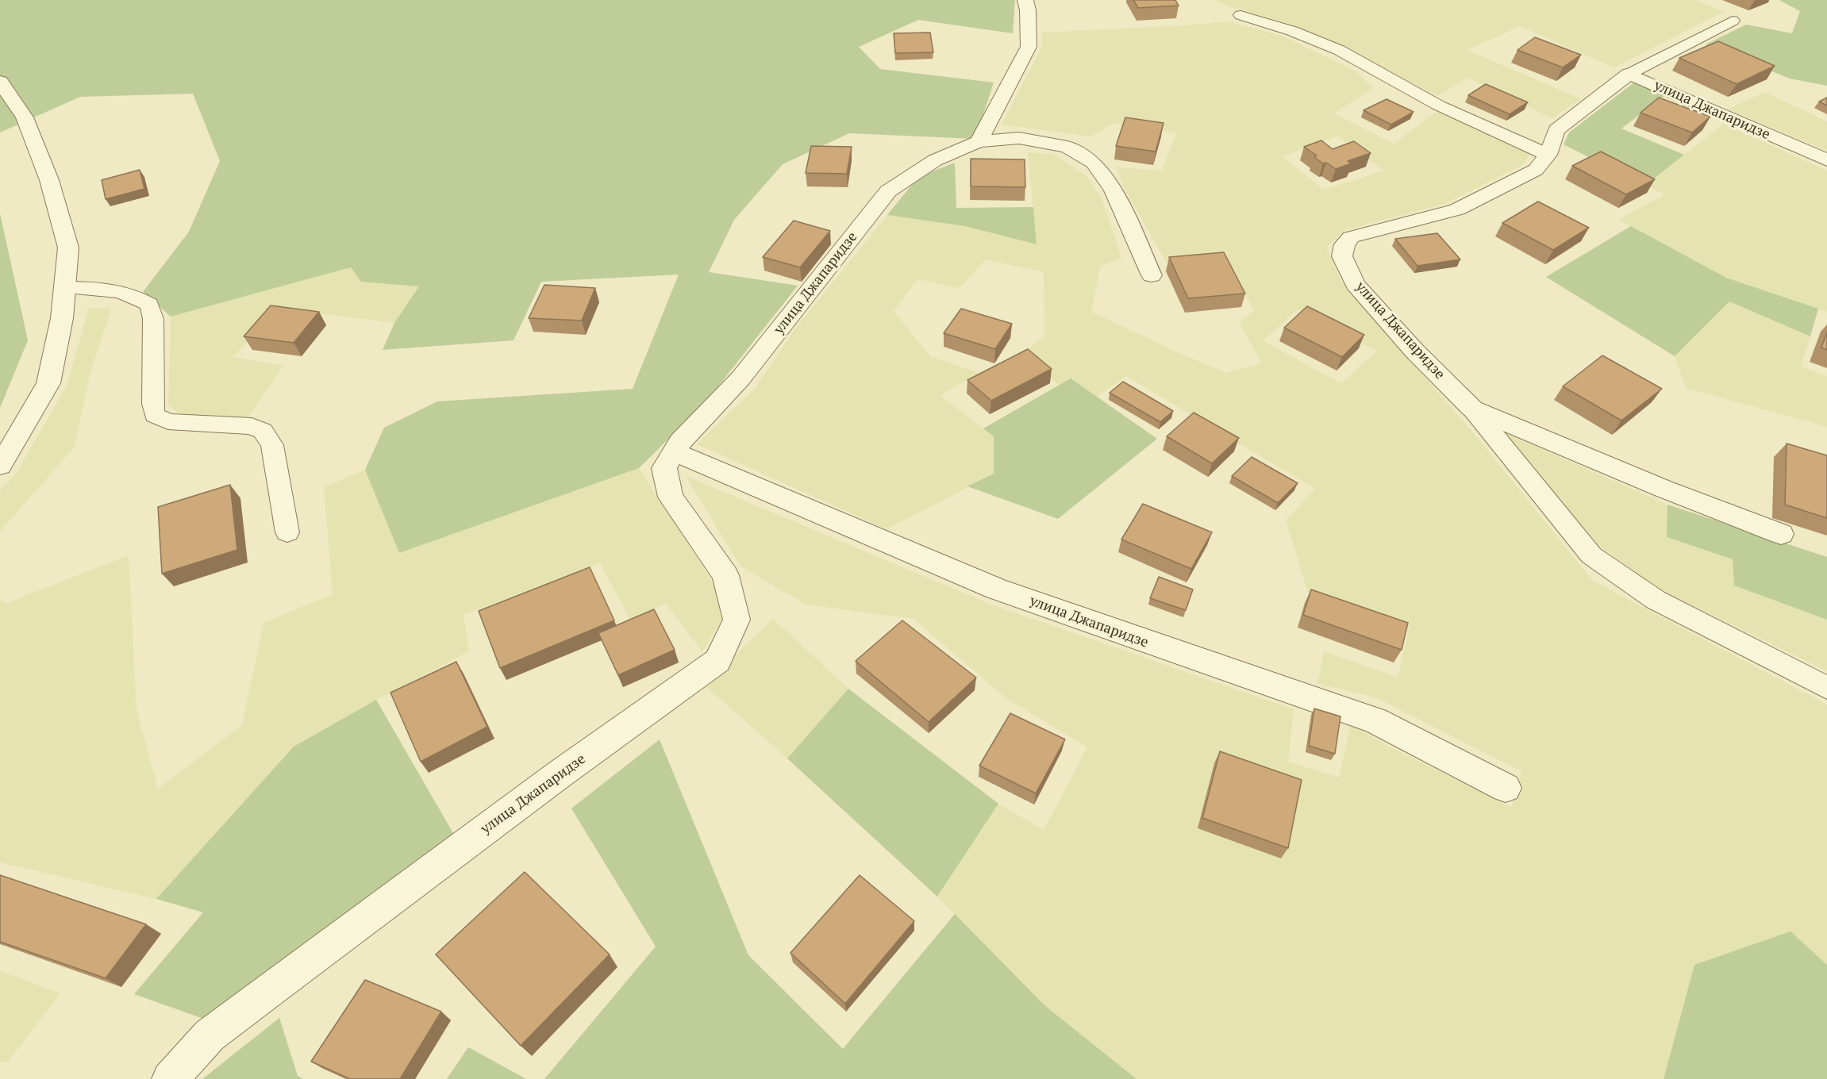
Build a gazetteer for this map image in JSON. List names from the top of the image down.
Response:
{
  "streets": {
    "street": ["улица Джапаридзе"]
  }
}
